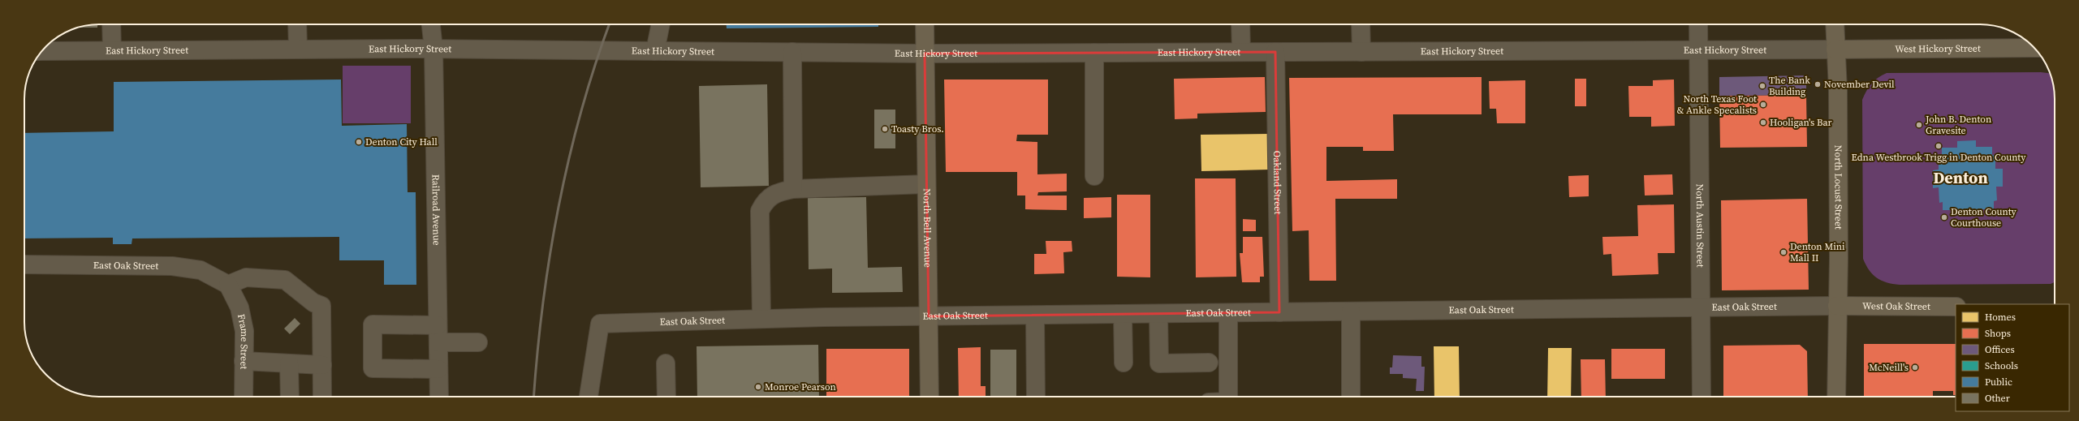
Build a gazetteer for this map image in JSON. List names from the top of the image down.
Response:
{
  "streets": {
    "main road": [
      "West Hickory Street",
      "North Locust Street",
      "North Bell Avenue",
      "West Oak Street"
    ],
    "street": [
      "East Hickory Street",
      "Oakland Street",
      "Railroad Avenue",
      "North Austin Street",
      "East Oak Street",
      "Frame Street"
    ]
  },
  "crossings": [
    ["East Hickory Street", "West Hickory Street"],
    ["East Hickory Street", "Oakland Street"],
    ["East Hickory Street", "North Locust Street"],
    ["East Hickory Street", "Railroad Avenue"],
    ["East Hickory Street", "North Austin Street"],
    ["East Hickory Street", "North Bell Avenue"],
    ["West Hickory Street", "North Locust Street"],
    ["Oakland Street", "East Oak Street"],
    ["North Locust Street", "East Oak Street"],
    ["North Locust Street", "West Oak Street"],
    ["North Austin Street", "East Oak Street"],
    ["North Bell Avenue", "East Oak Street"],
    ["East Oak Street", "West Oak Street"],
    ["East Oak Street", "Frame Street"]
  ],
  "districts": ["Denton"],
  "places": [
    "November Devil",
    "The Bank Building",
    "North Texas Foot & Ankle Specalists",
    "Hooligan's Bar",
    "John B. Denton Gravesite",
    "Toasty Bros.",
    "Denton City Hall",
    "Edna Westbrook Trigg in Denton County",
    "Denton County Courthouse",
    "Denton Mini Mall II",
    "McNeill's",
    "Monroe Pearson"
  ],
  "legend": [
    "Homes",
    "Shops",
    "Offices",
    "Schools",
    "Public",
    "Other"
  ]
}
